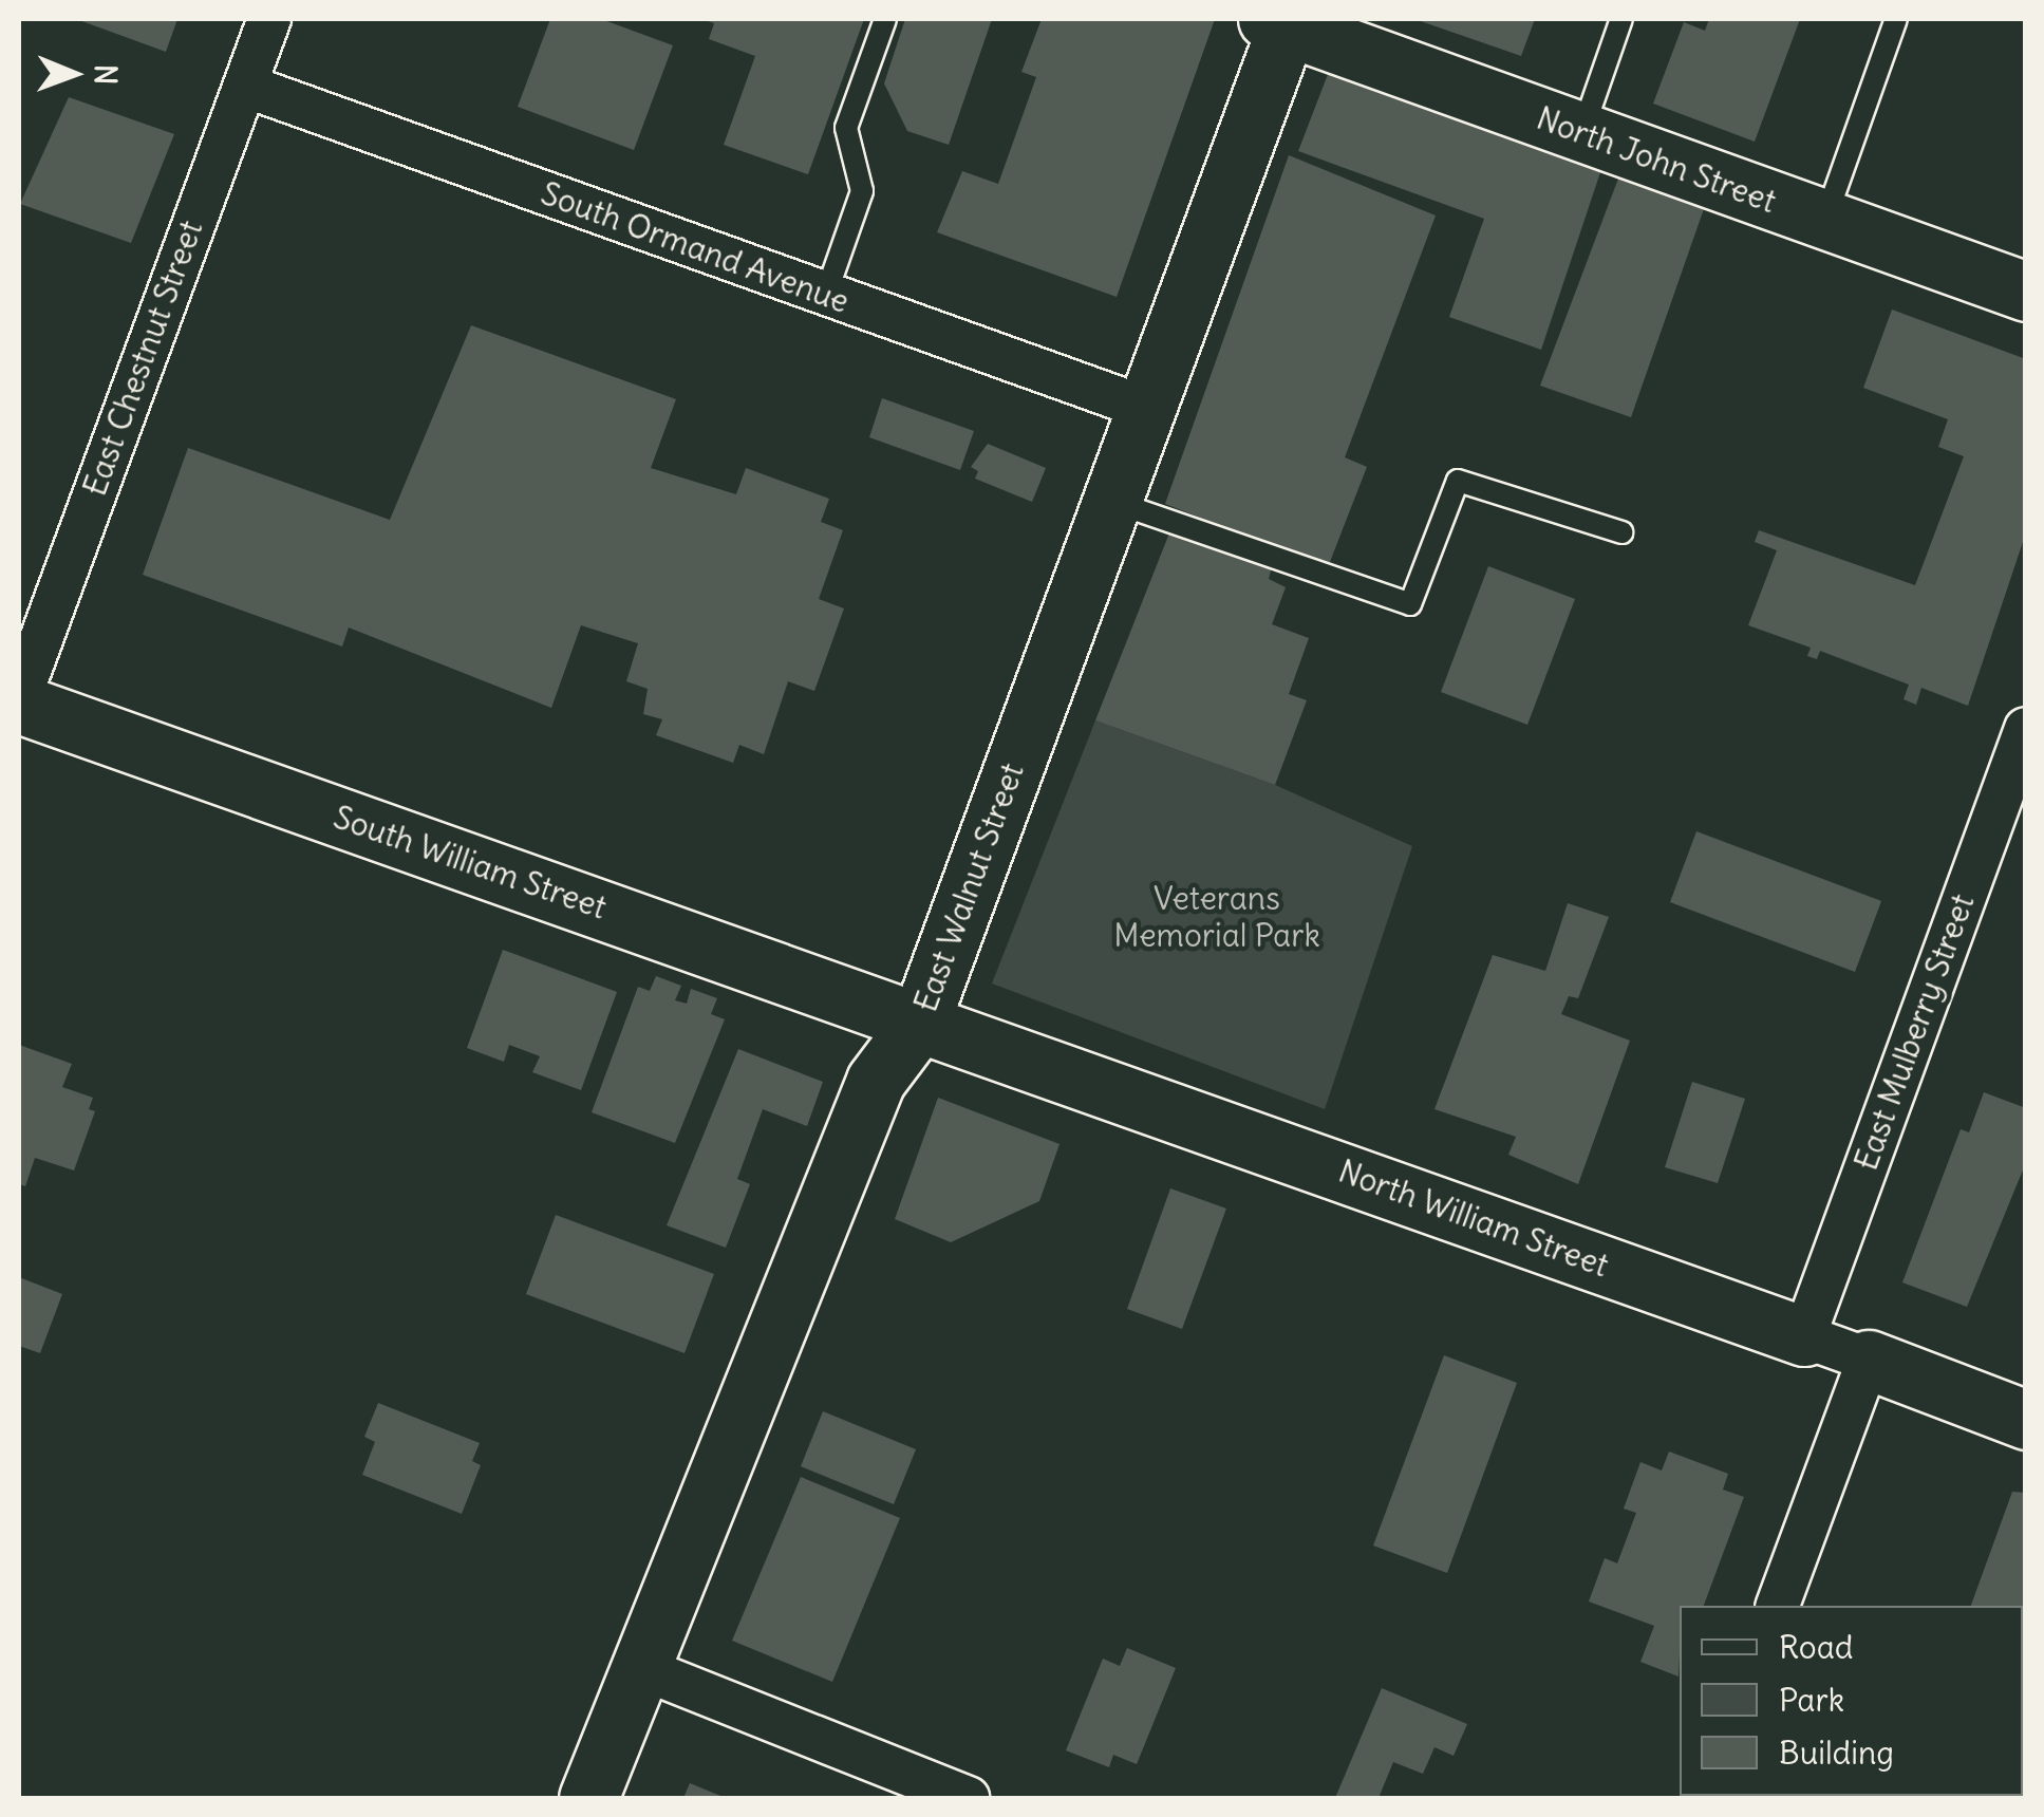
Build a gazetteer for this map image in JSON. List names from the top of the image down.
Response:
{
  "streets": {
    "street": [
      "North John Street",
      "South Ormand Avenue",
      "East Chestnut Street",
      "South William Street",
      "East Walnut Street",
      "East Mulberry Street",
      "North William Street"
    ]
  },
  "crossings": [
    ["North John Street", "East Walnut Street"],
    ["South Ormand Avenue", "East Chestnut Street"],
    ["South Ormand Avenue", "East Walnut Street"],
    ["East Chestnut Street", "South William Street"],
    ["South William Street", "East Walnut Street"],
    ["South William Street", "North William Street"],
    ["East Walnut Street", "North William Street"],
    ["East Mulberry Street", "North William Street"]
  ],
  "parks": ["Veterans Memorial Park"],
  "legend": ["Road", "Park", "Building"],
  "north": "right"
}
